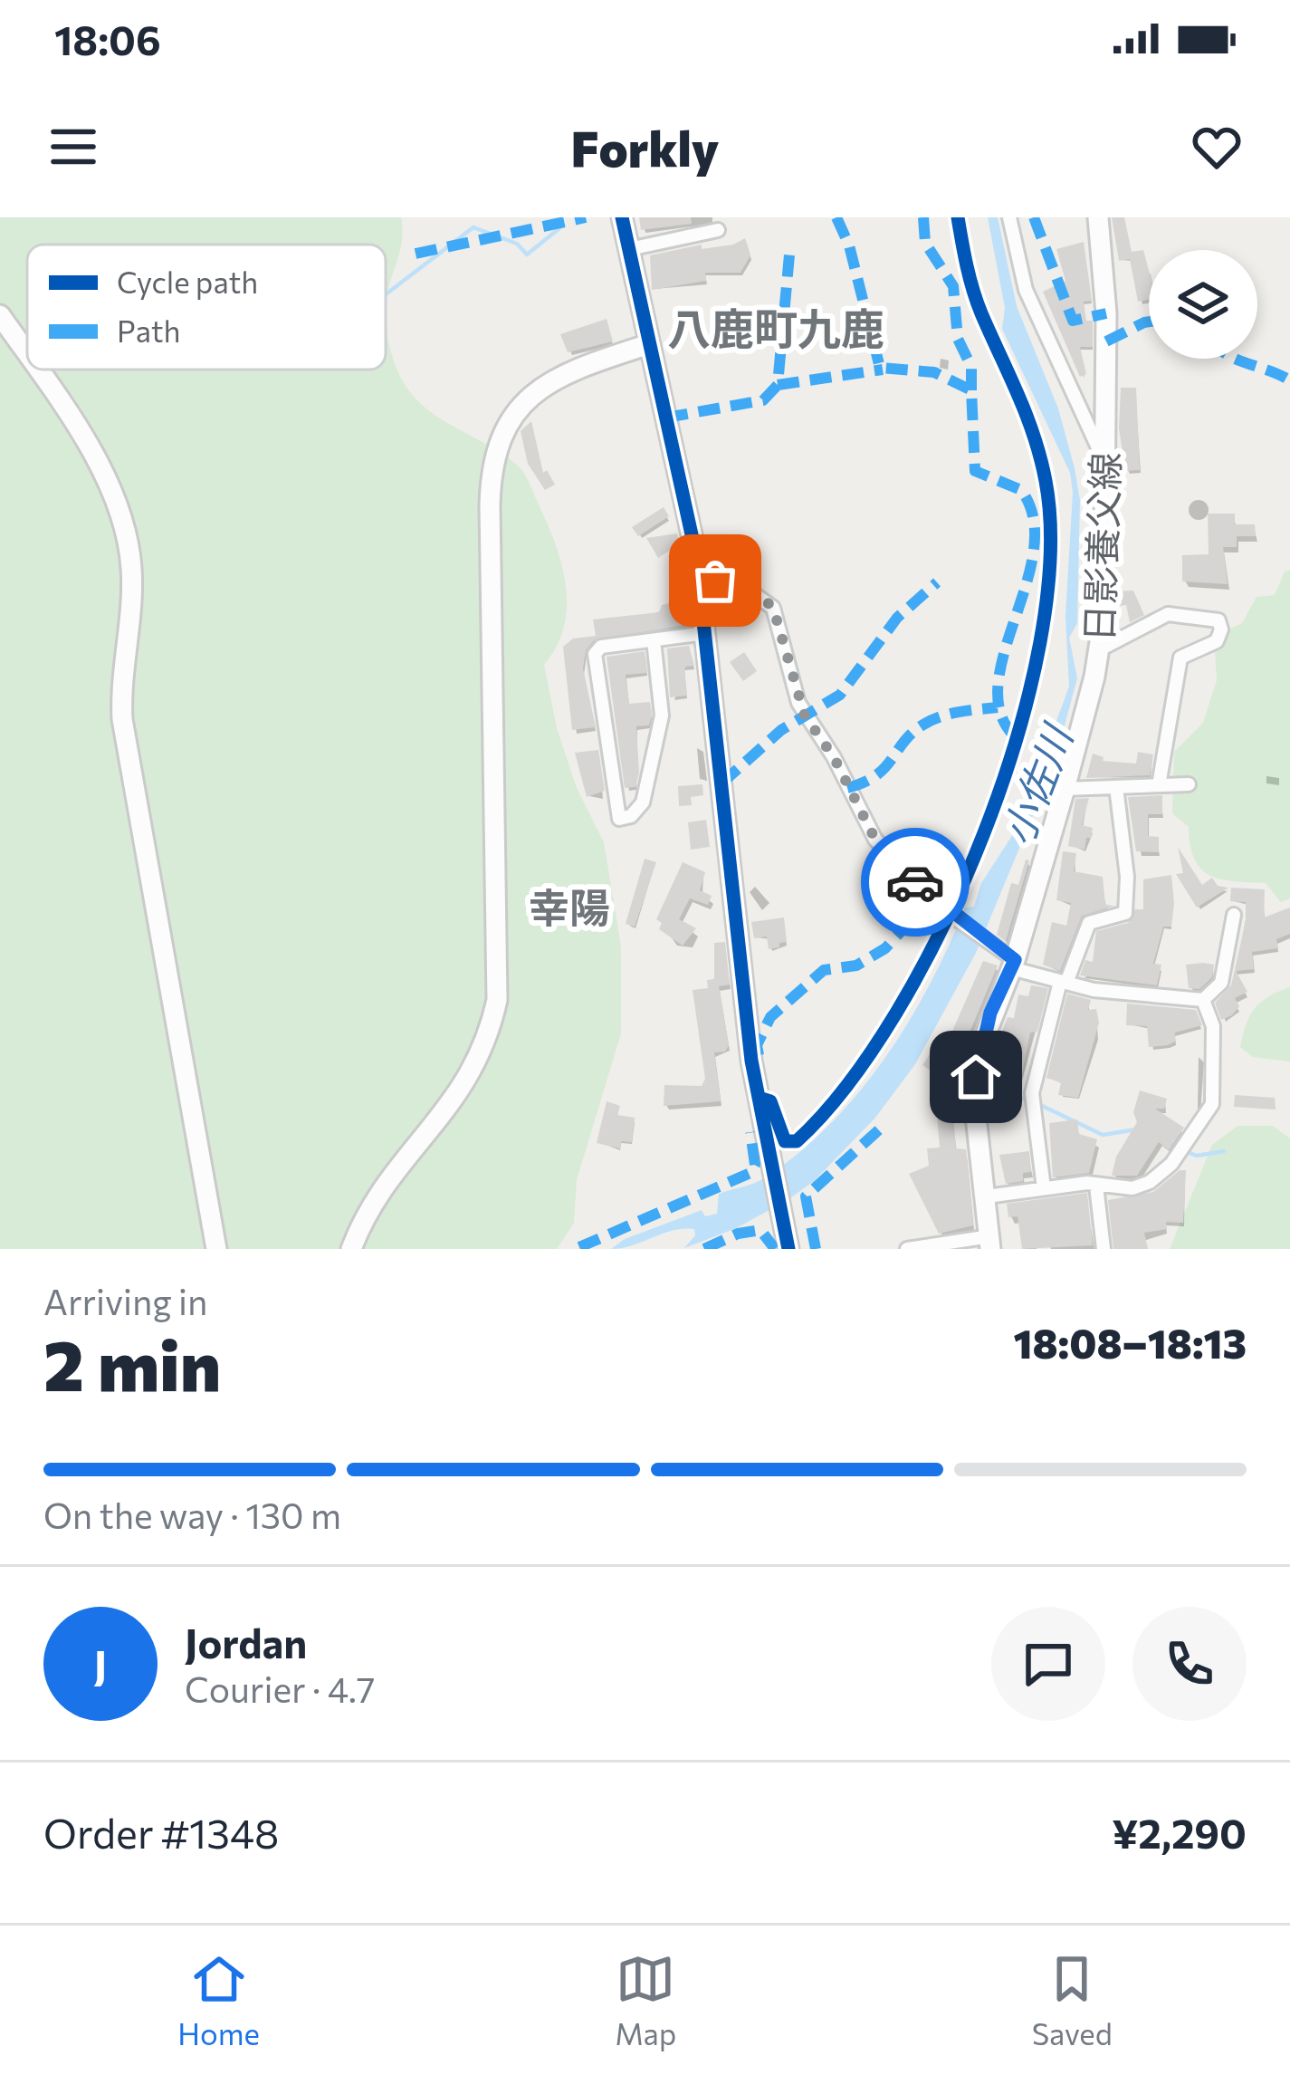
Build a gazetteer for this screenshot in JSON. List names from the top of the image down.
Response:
{
  "streets": {
    "street": ["日影養父線"]
  },
  "districts": ["八鹿町九鹿", "幸陽"],
  "water": ["小佐川"],
  "legend": ["Cycle path", "Path"],
  "page": {
    "status": "18:06",
    "header": "Forkly",
    "heading": ["2 min", "Arriving in", "18:08–18:13"],
    "panel": [
      "Jordan",
      "Courier · 4.7",
      "Order #1348",
      "¥2,290"
    ],
    "bar": "On the way · 130 m",
    "round": "J",
    "tabs": ["Home", "Map", "Saved"]
  }
}
